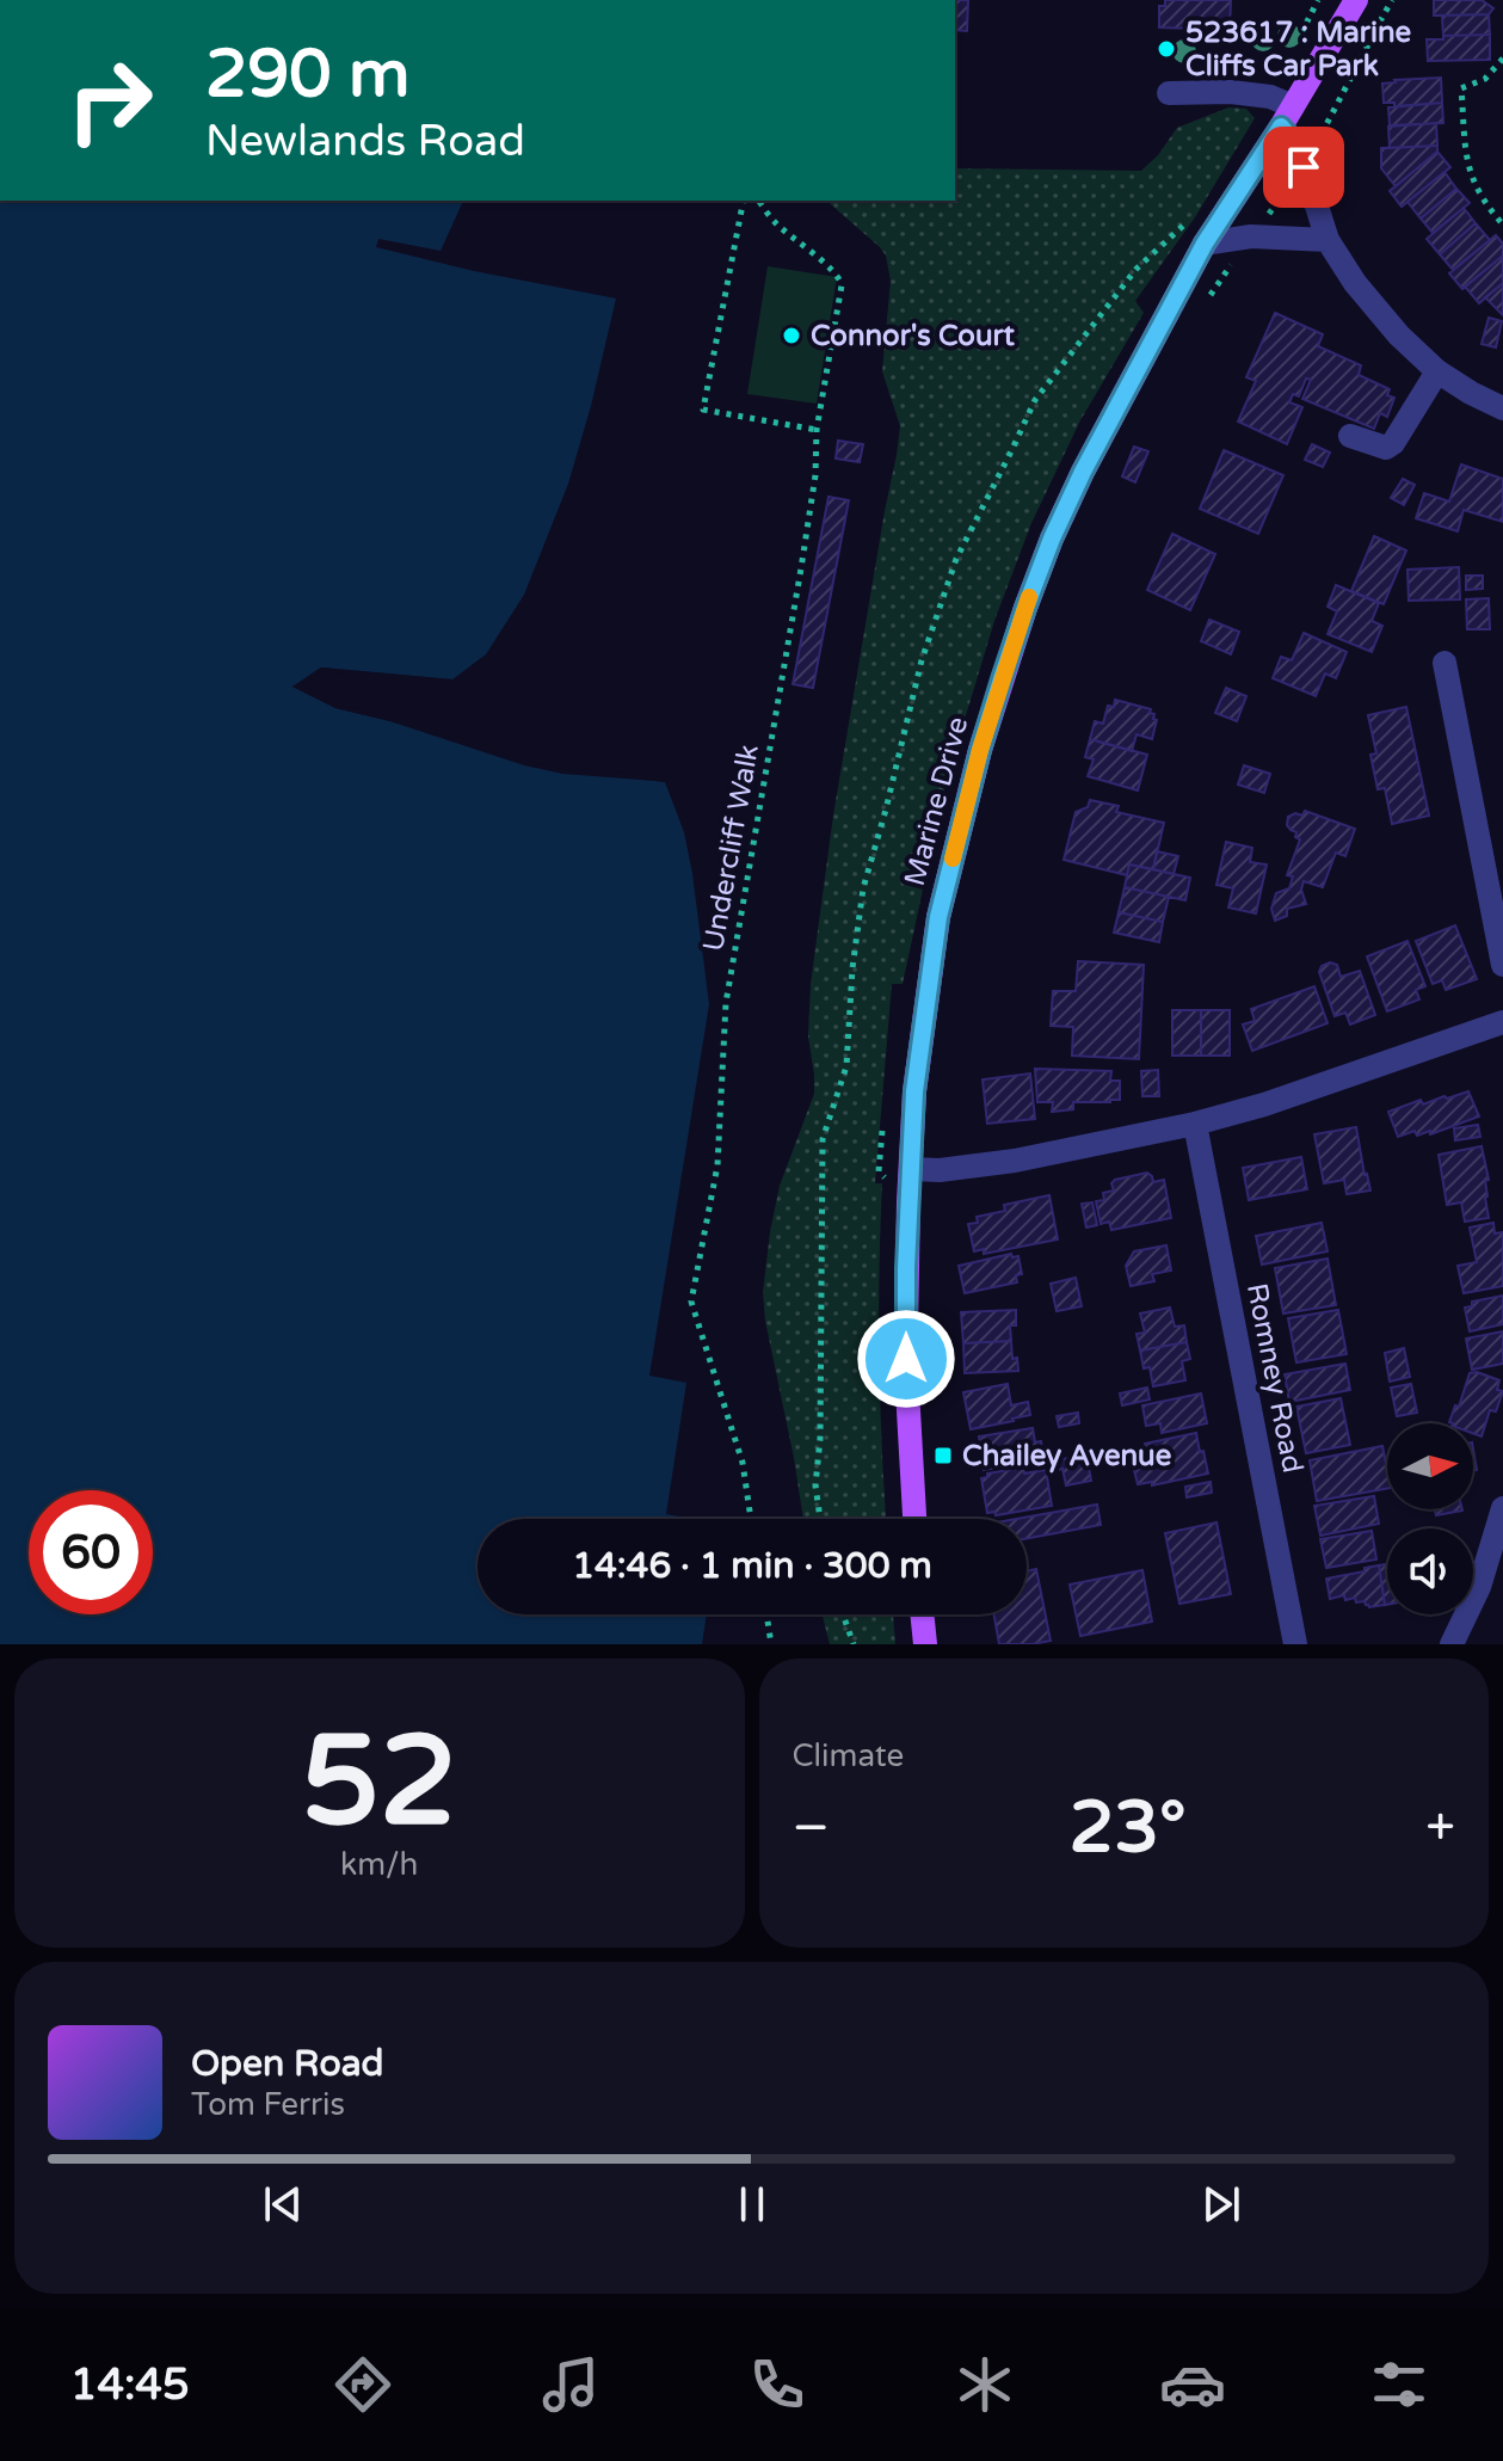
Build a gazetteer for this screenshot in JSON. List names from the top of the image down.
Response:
{
  "streets": {
    "main road": ["Marine Drive"],
    "street": ["Romney Road"],
    "path": ["Undercliff Walk"]
  },
  "places": {
    "other": ["523617 : Marine Cliffs Car Park", "Connor's Court"],
    "transit": ["Chailey Avenue"]
  },
  "north": "right",
  "page": {
    "turn": ["290 m", "Newlands Road"],
    "limit": "60",
    "trip": "14:46 · 1 min · 300 m",
    "tile": [
      ["52", "km/h"],
      "Climate"
    ],
    "heat": ["−", "23°", "+"],
    "song": ["Open Road", "Tom Ferris"],
    "tabs": "14:45"
  }
}
